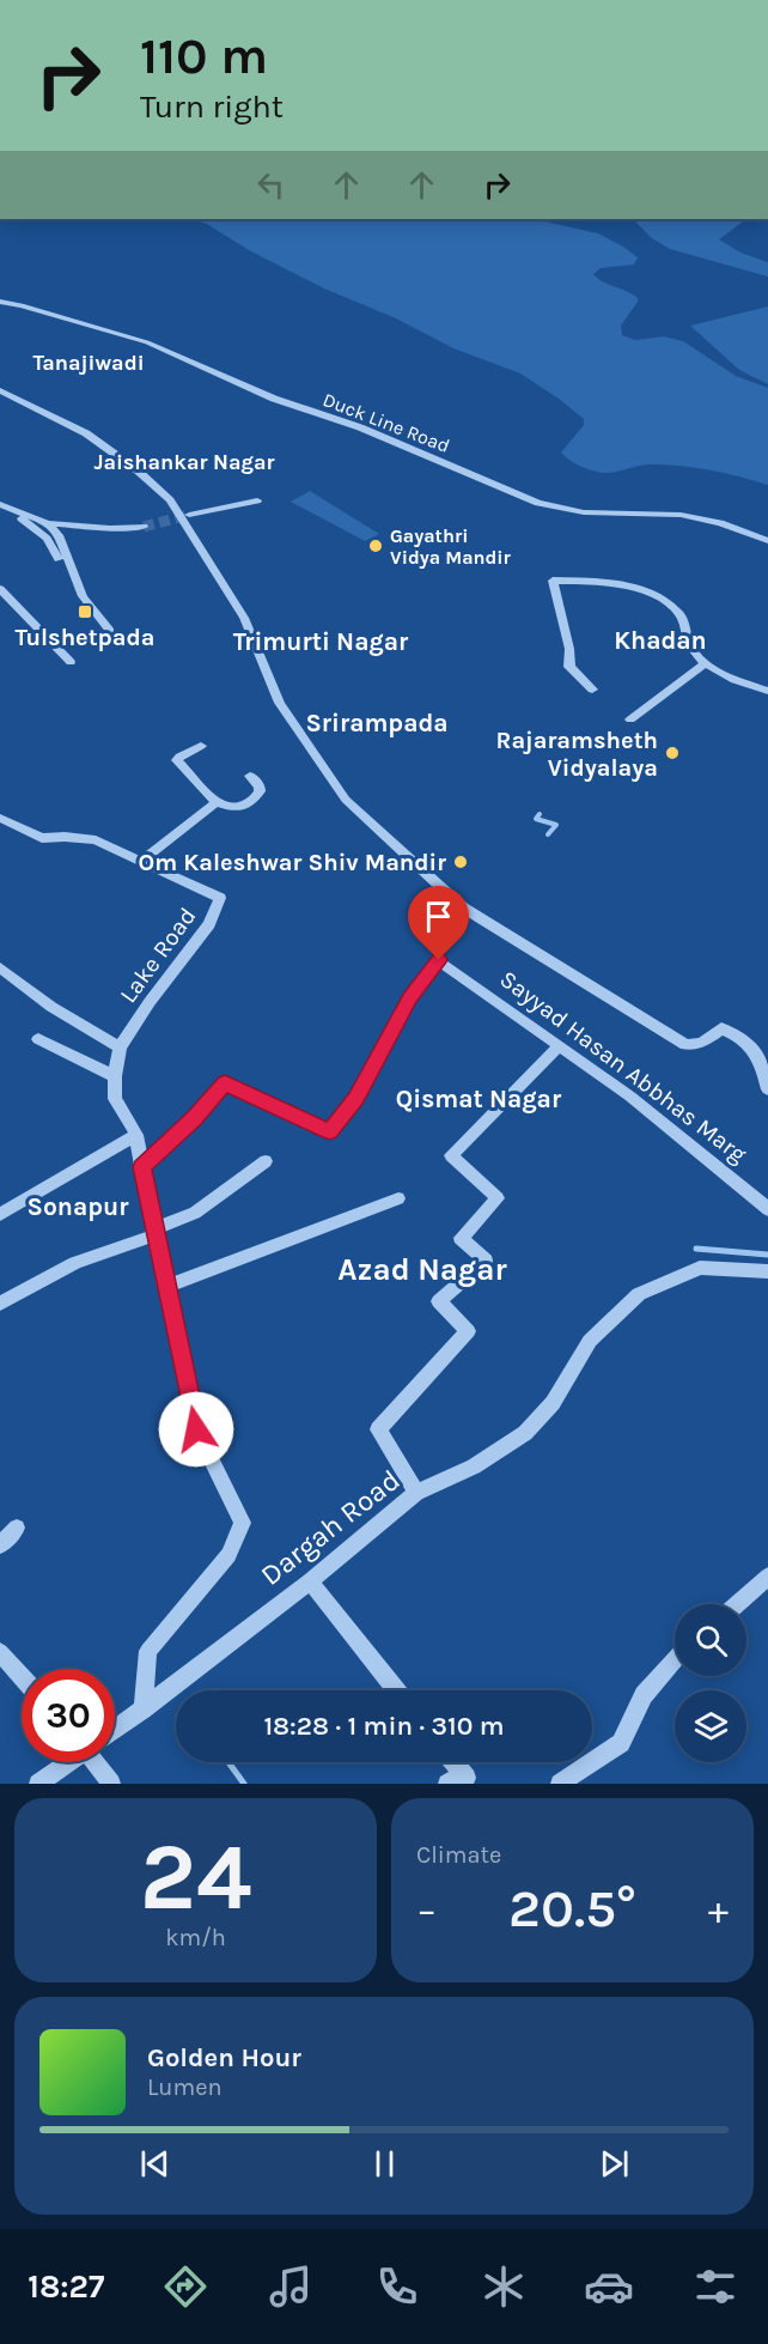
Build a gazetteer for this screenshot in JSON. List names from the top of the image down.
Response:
{
  "streets": {
    "street": [
      "Duck Line Road",
      "Lake Road",
      "Sayyad Hasan Abbhas Marg",
      "Dargah Road"
    ]
  },
  "districts": [
    "Tanajiwadi",
    "Jaishankar Nagar",
    "Khadan",
    "Trimurti Nagar",
    "Srirampada",
    "Qismat Nagar",
    "Sonapur",
    "Azad Nagar"
  ],
  "places": {
    "other": ["Gayathri Vidya Mandir", "Rajaramsheth Vidyalaya", "Om Kaleshwar Shiv Mandir"],
    "transit": ["Tulshetpada"]
  },
  "page": {
    "turn": ["110 m", "Turn right"],
    "limit": "30",
    "trip": "18:28 · 1 min · 310 m",
    "tile": [
      ["24", "km/h"],
      "Climate"
    ],
    "heat": ["−", "20.5°", "+"],
    "song": ["Golden Hour", "Lumen"],
    "tabs": "18:27"
  }
}
